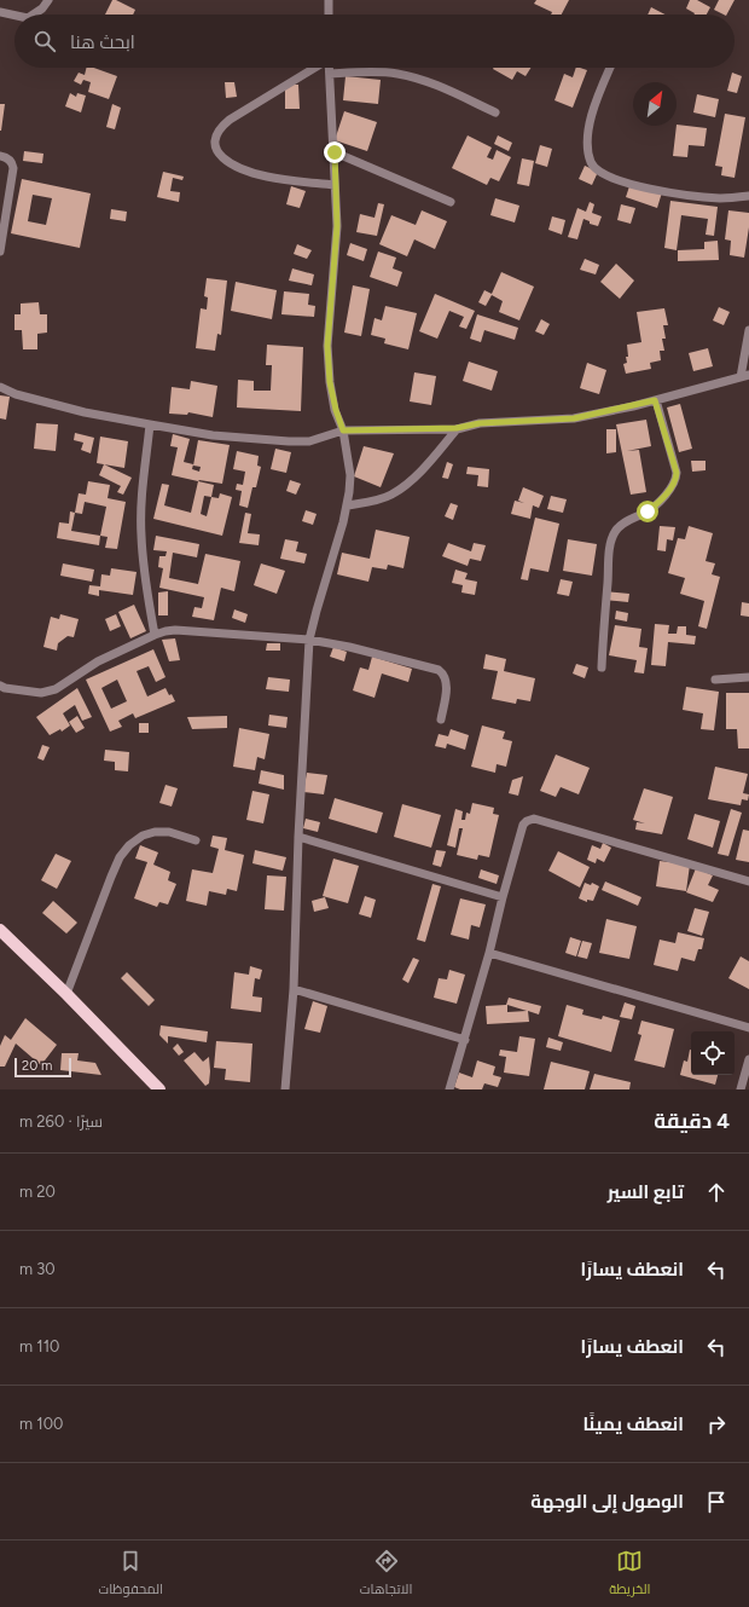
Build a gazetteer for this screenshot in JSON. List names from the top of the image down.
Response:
{
  "scale_bar": "20 m",
  "north": "top right",
  "page": {
    "search": "ابحث هنا",
    "scale": "20 m",
    "heading": ["4 دقيقة", "سيرًا · 260 m"],
    "list": [
      ["تابع السير", "20 m"],
      ["انعطف يسارًا", "30 m"],
      ["انعطف يسارًا", "110 m"],
      ["انعطف يمينًا", "100 m"],
      "الوصول إلى الوجهة"
    ],
    "nav": ["الخريطة", "الاتجاهات", "المحفوظات"]
  }
}
